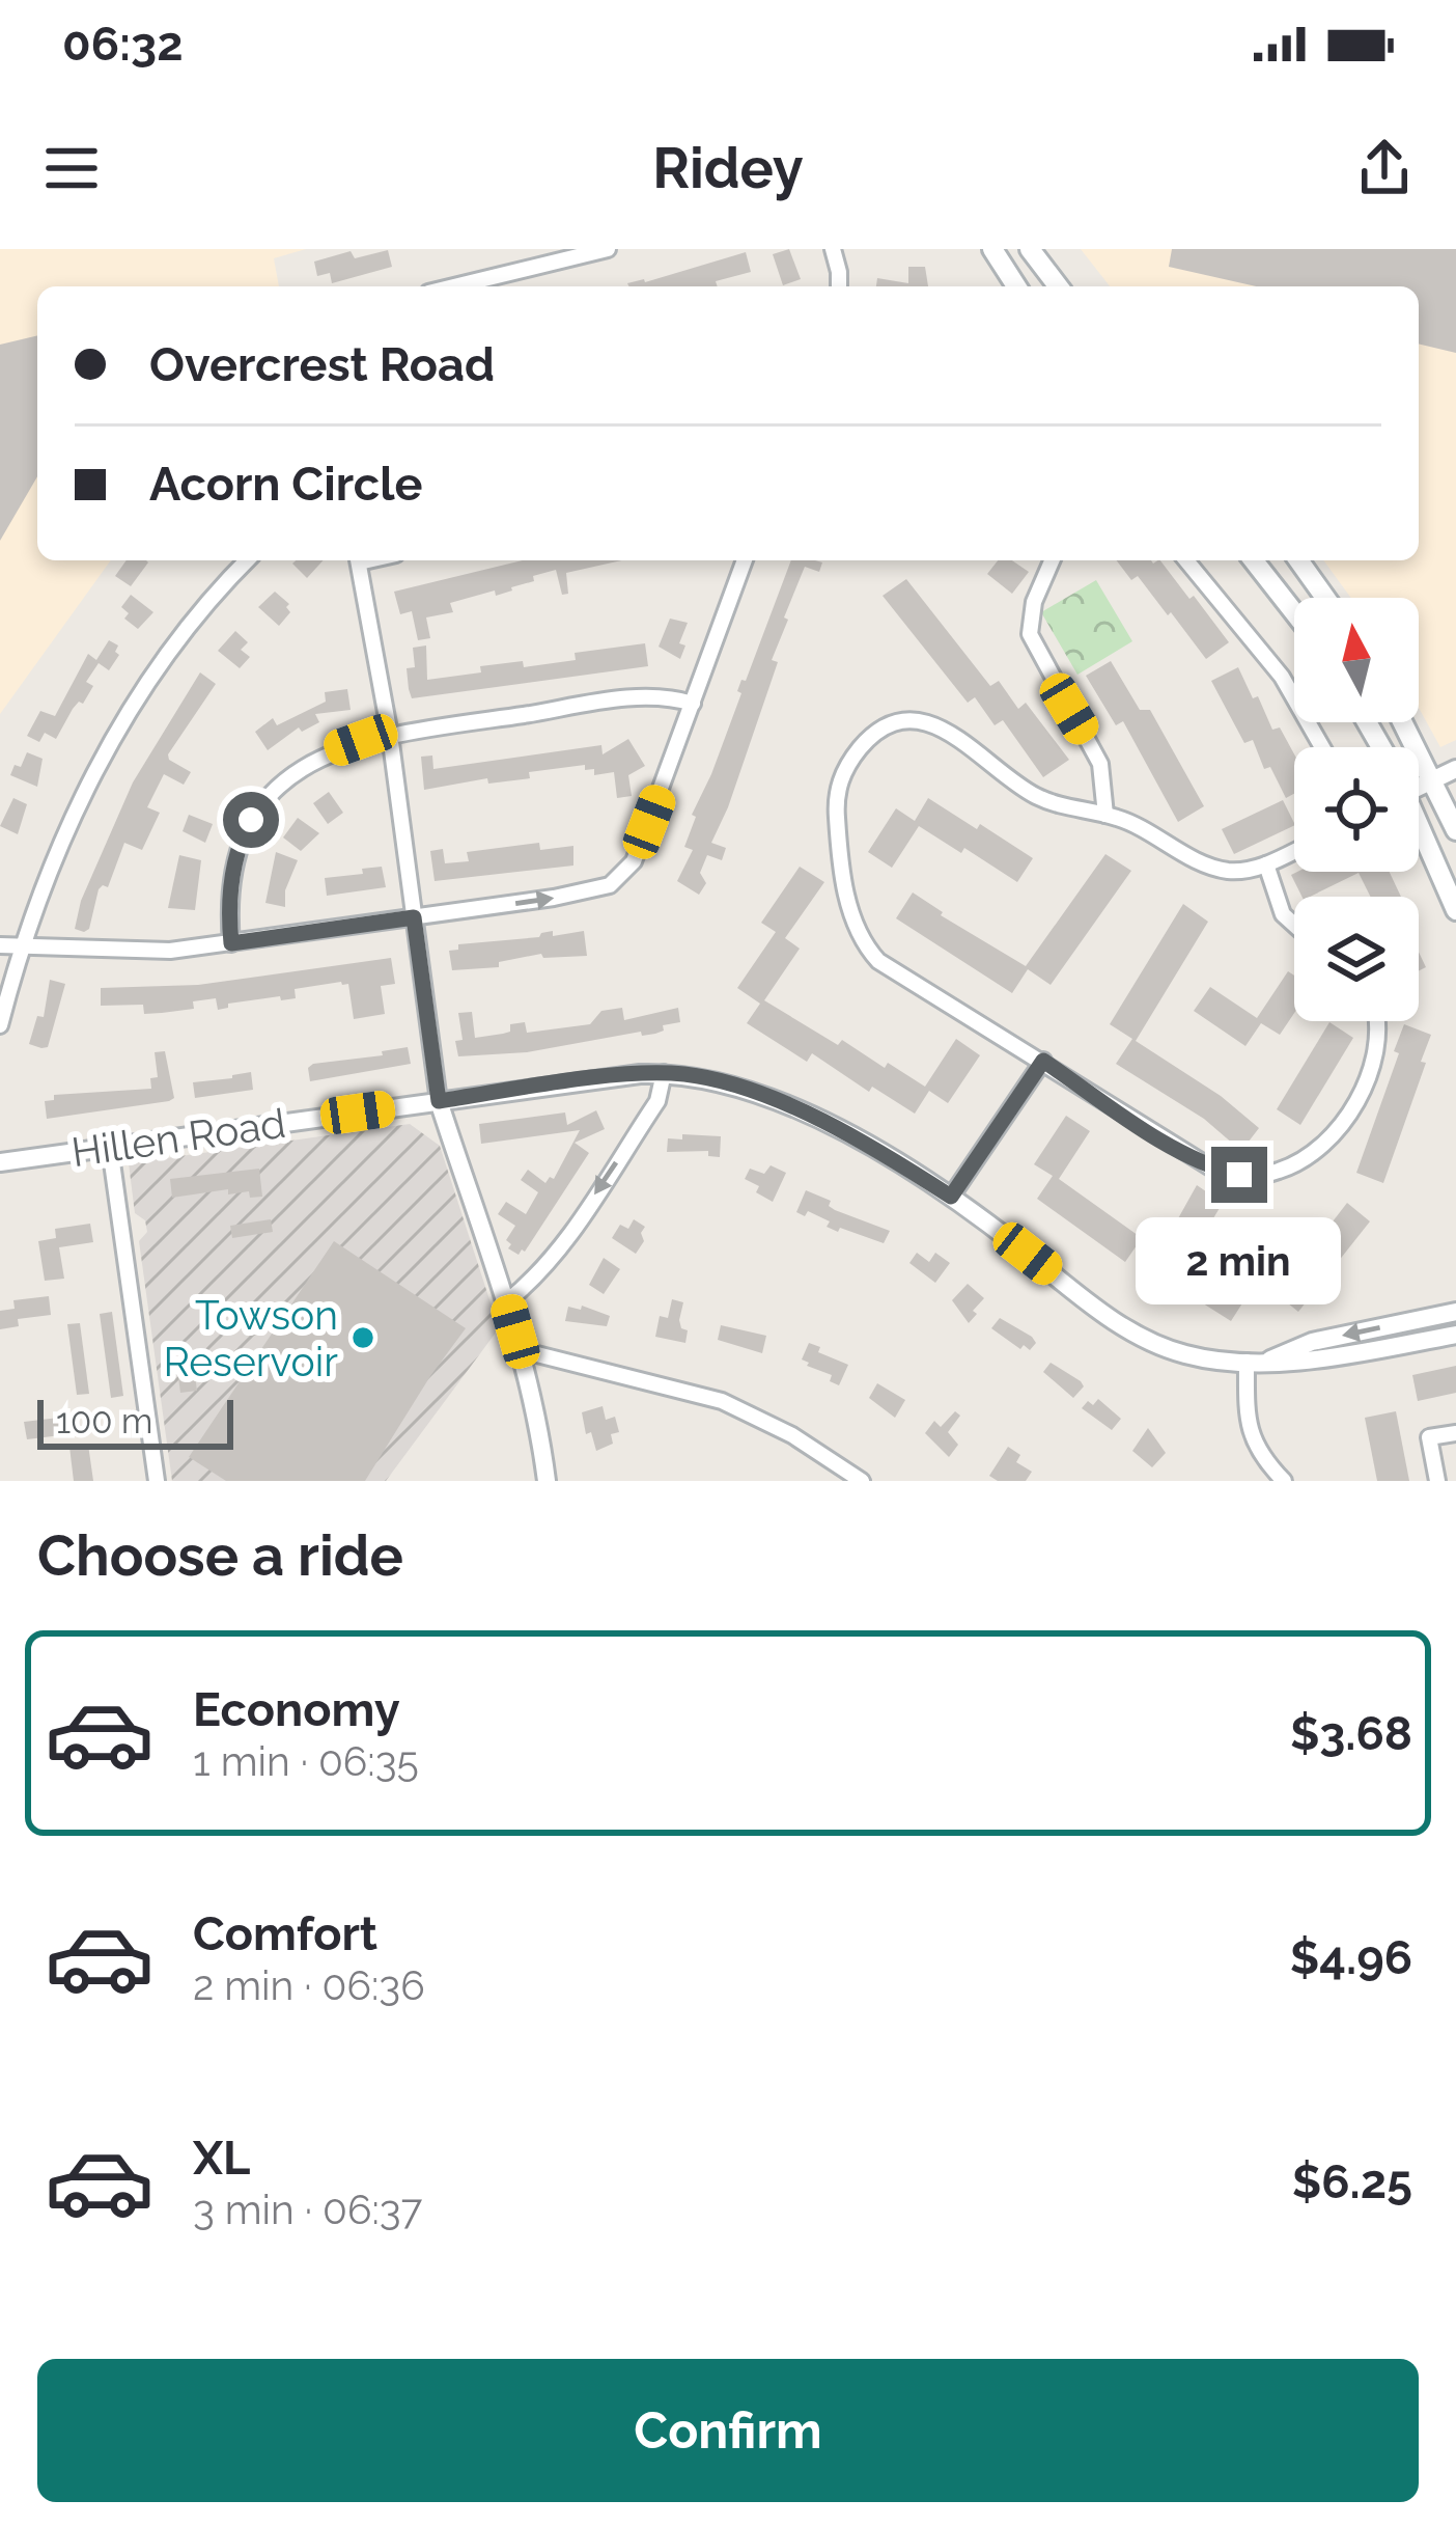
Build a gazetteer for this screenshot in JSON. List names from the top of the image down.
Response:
{
  "streets": {
    "street": ["Hillen Road"]
  },
  "places": ["Towson Reservoir"],
  "scale_bar": "100 m",
  "north": "top",
  "page": {
    "status": "06:32",
    "header": "Ridey",
    "banner": ["Overcrest Road", "Acorn Circle"],
    "bubble": "2 min",
    "scale": "100 m",
    "heading": "Choose a ride",
    "list": [
      {
        "name": "Economy",
        "note": "1 min · 06:35",
        "value": "$3.68"
      },
      {
        "name": "Comfort",
        "note": "2 min · 06:36",
        "value": "$4.96"
      },
      {
        "name": "XL",
        "note": "3 min · 06:37",
        "value": "$6.25"
      }
    ],
    "buttons": "Confirm"
  }
}
